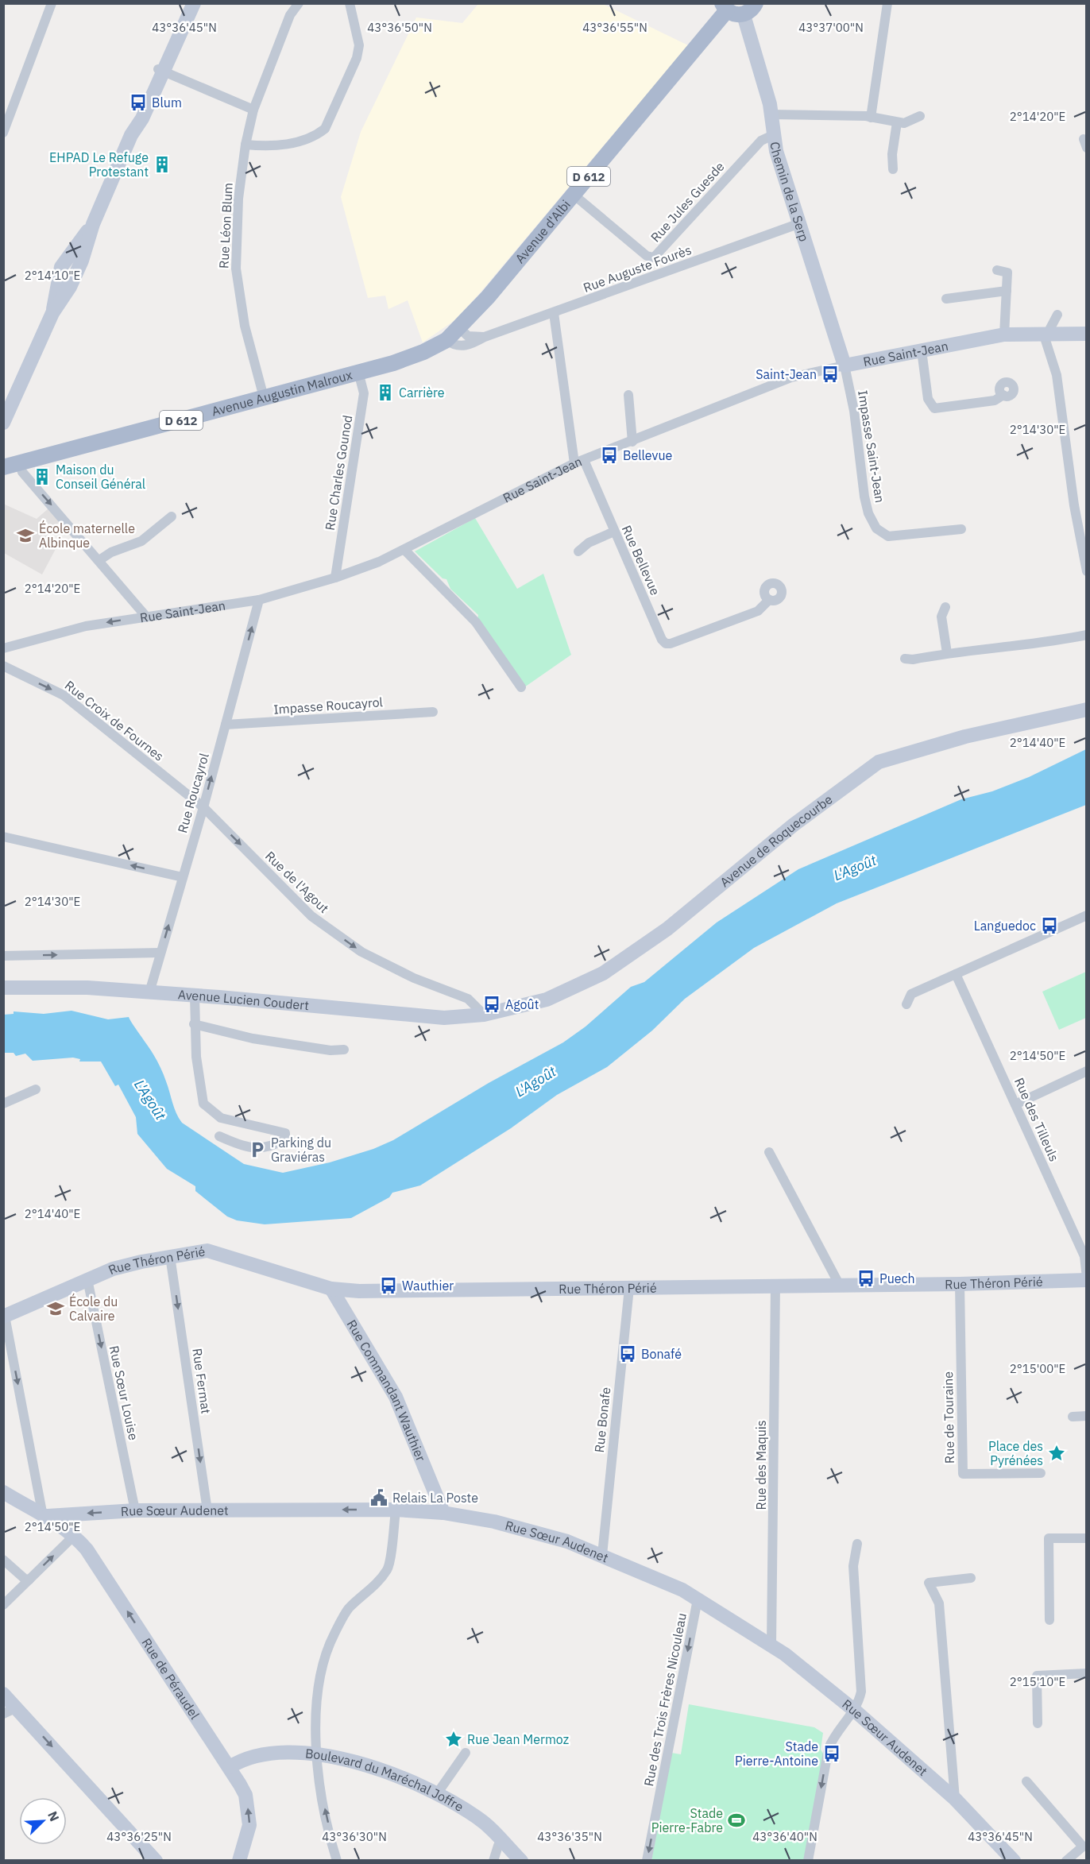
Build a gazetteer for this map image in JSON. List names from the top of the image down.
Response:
{
  "streets": {
    "main road": ["D 612", "Avenue d'Albi", "Avenue Augustin Malroux"],
    "street": [
      "Chemin de la Serp",
      "Rue Jules Guesde",
      "Rue Léon Blum",
      "Rue Auguste Fourès",
      "Rue Saint-Jean",
      "Impasse Saint-Jean",
      "Rue Charles Gounod",
      "Rue Bellevue",
      "Impasse Roucayrol",
      "Rue Croix de Fournes",
      "Rue Roucayrol",
      "Avenue de Roquecourbe",
      "Rue de l'Agout",
      "Avenue Lucien Coudert",
      "Rue des Tilleuls",
      "Rue Théron Périé",
      "Rue Fermat",
      "Rue Commandant Wauthier",
      "Rue Sœur Louise",
      "Rue de Touraine",
      "Rue Bonafe",
      "Rue des Maquis",
      "Rue Sœur Audenet",
      "Rue de Péraudel",
      "Rue des Trois Frères Nicouleau",
      "Boulevard du Maréchal Joffre"
    ]
  },
  "crossings": [
    ["Chemin de la Serp", "Rue Jules Guesde"],
    ["Chemin de la Serp", "Rue Auguste Fourès"],
    ["Chemin de la Serp", "Rue Saint-Jean"],
    ["Chemin de la Serp", "Impasse Saint-Jean"],
    ["Rue Jules Guesde", "Avenue d'Albi"],
    ["Rue Léon Blum", "Avenue Augustin Malroux"],
    ["Avenue d'Albi", "Rue Auguste Fourès"],
    ["Avenue d'Albi", "Avenue Augustin Malroux"],
    ["Rue Auguste Fourès", "Avenue Augustin Malroux"],
    ["Rue Auguste Fourès", "Rue Bellevue"],
    ["Rue Saint-Jean", "Impasse Saint-Jean"],
    ["Rue Saint-Jean", "Rue Charles Gounod"],
    ["Rue Saint-Jean", "Rue Bellevue"],
    ["Rue Saint-Jean", "Rue Roucayrol"],
    ["Avenue Augustin Malroux", "Rue Charles Gounod"],
    ["Impasse Roucayrol", "Rue Roucayrol"],
    ["Rue Croix de Fournes", "Rue Roucayrol"],
    ["Rue Croix de Fournes", "Rue de l'Agout"],
    ["Rue Roucayrol", "Rue de l'Agout"],
    ["Rue Roucayrol", "Avenue Lucien Coudert"],
    ["Avenue de Roquecourbe", "Rue de l'Agout"],
    ["Avenue de Roquecourbe", "Avenue Lucien Coudert"],
    ["Rue de l'Agout", "Avenue Lucien Coudert"],
    ["Rue des Tilleuls", "Rue Théron Périé"],
    ["Rue Théron Périé", "Rue Fermat"],
    ["Rue Théron Périé", "Rue Commandant Wauthier"],
    ["Rue Théron Périé", "Rue Sœur Louise"],
    ["Rue Théron Périé", "Rue de Touraine"],
    ["Rue Théron Périé", "Rue Bonafe"],
    ["Rue Théron Périé", "Rue des Maquis"],
    ["Rue Fermat", "Rue Sœur Audenet"],
    ["Rue Commandant Wauthier", "Rue Sœur Audenet"],
    ["Rue Sœur Louise", "Rue Sœur Audenet"],
    ["Rue Bonafe", "Rue Sœur Audenet"],
    ["Rue des Maquis", "Rue Sœur Audenet"],
    ["Rue Sœur Audenet", "Rue de Péraudel"],
    ["Rue Sœur Audenet", "Rue des Trois Frères Nicouleau"],
    ["Rue de Péraudel", "Boulevard du Maréchal Joffre"]
  ],
  "one_way": [
    "Rue Croix de Fournes",
    "Rue Roucayrol",
    "Rue de l'Agout",
    "Rue Fermat",
    "Rue Sœur Louise",
    "Rue des Trois Frères Nicouleau"
  ],
  "water": ["L'Agoût"],
  "places": {
    "bus stop": [
      "Blum",
      "Saint-Jean",
      "Bellevue",
      "Languedoc",
      "Agoût",
      "Puech",
      "Wauthier",
      "Bonafé",
      "Stade Pierre-Antoine"
    ],
    "building": ["EHPAD Le Refuge Protestant", "Carrière", "Maison du Conseil Général"],
    "school or university": ["École maternelle Albinque", "École du Calvaire"],
    "parking": ["Parking du Graviéras"],
    "place": ["Place des Pyrénées", "Rue Jean Mermoz"],
    "public building": ["Relais La Poste"],
    "sports": ["Stade Pierre-Fabre"]
  },
  "north": "top right",
  "coordinates": [
    "43°36'45\"N",
    "43°36'50\"N",
    "43°36'55\"N",
    "43°37'00\"N",
    "2°14'20\"E",
    "2°14'10\"E",
    "2°14'30\"E",
    "2°14'40\"E",
    "2°14'50\"E",
    "2°15'00\"E",
    "2°15'10\"E",
    "43°36'25\"N",
    "43°36'30\"N",
    "43°36'35\"N",
    "43°36'40\"N"
  ]
}
